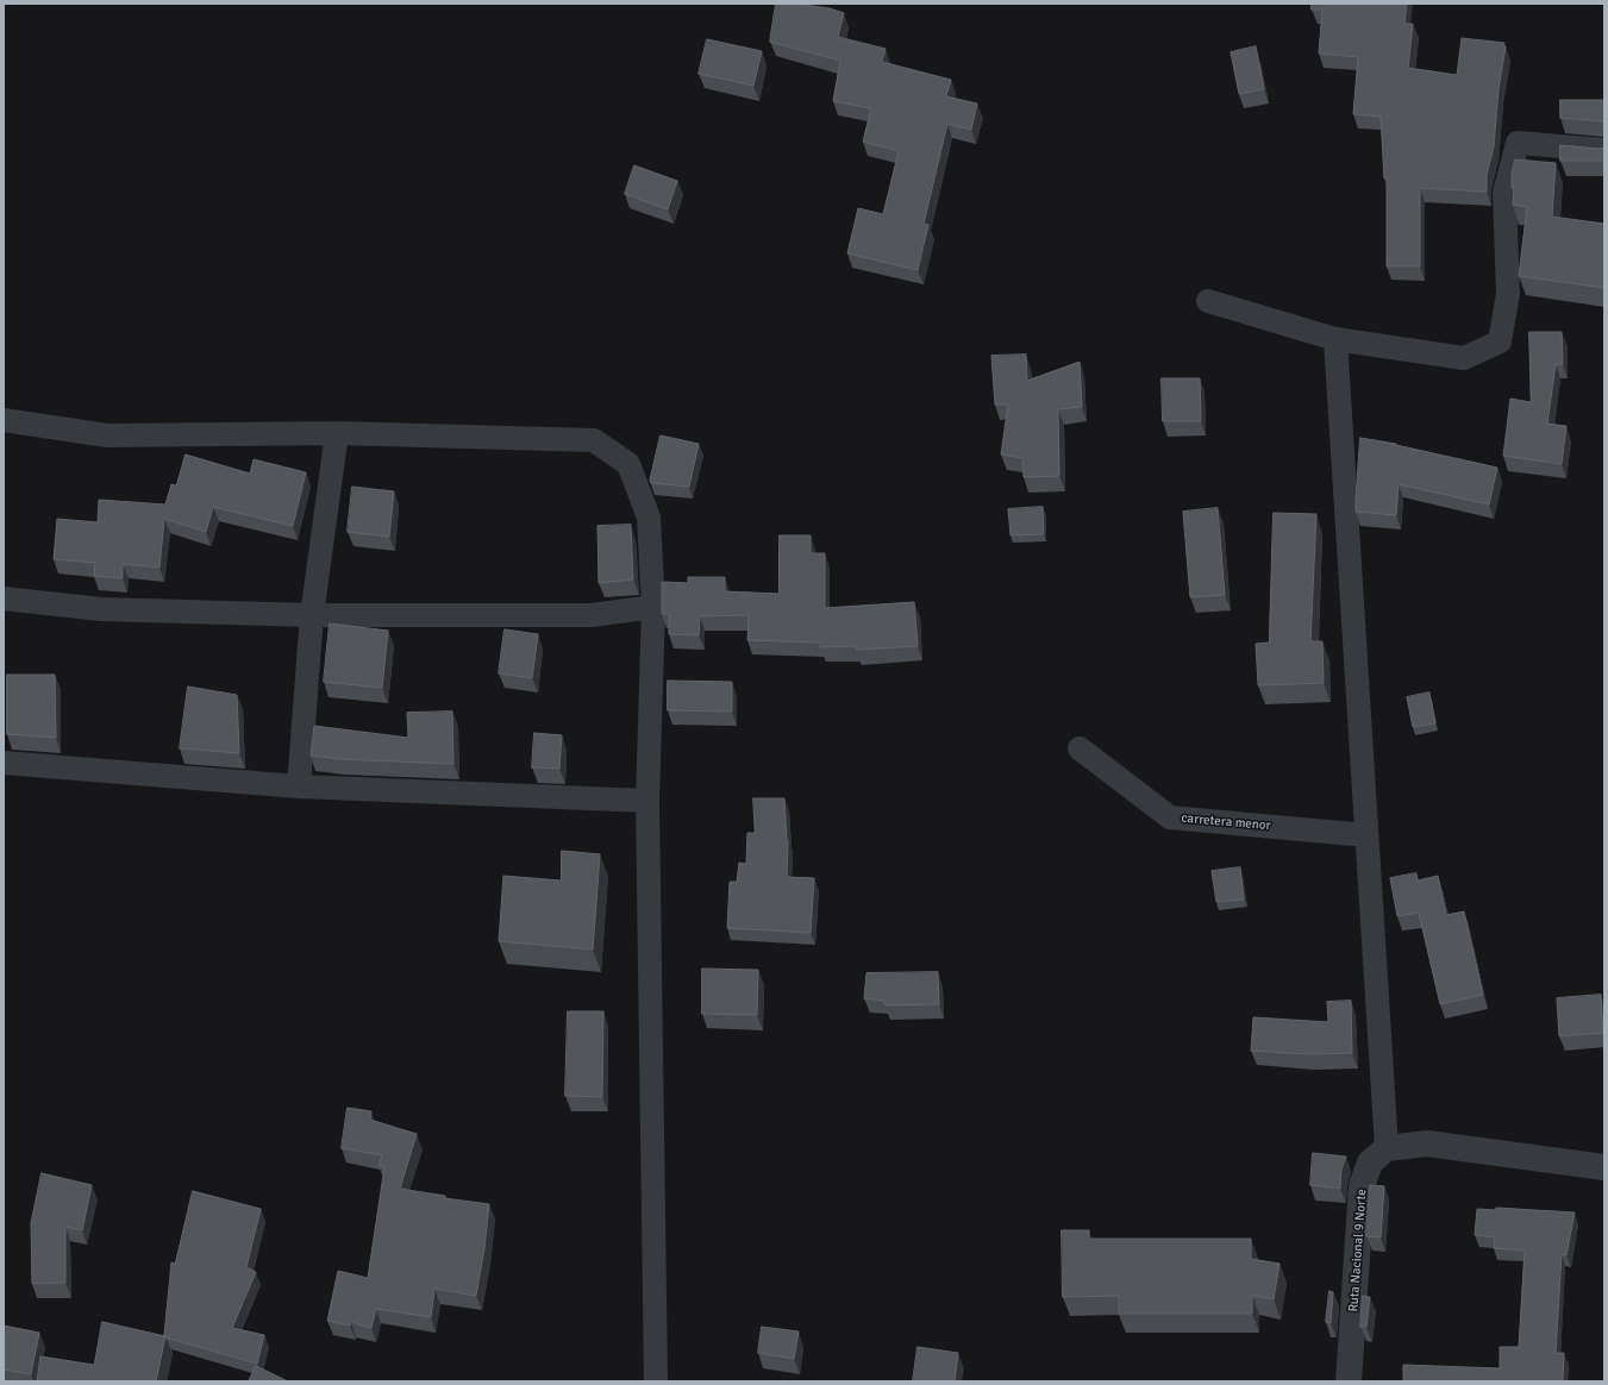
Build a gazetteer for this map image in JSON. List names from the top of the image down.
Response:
{
  "streets": {
    "street": ["carretera menor", "Ruta Nacional 9 Norte"]
  }
}
